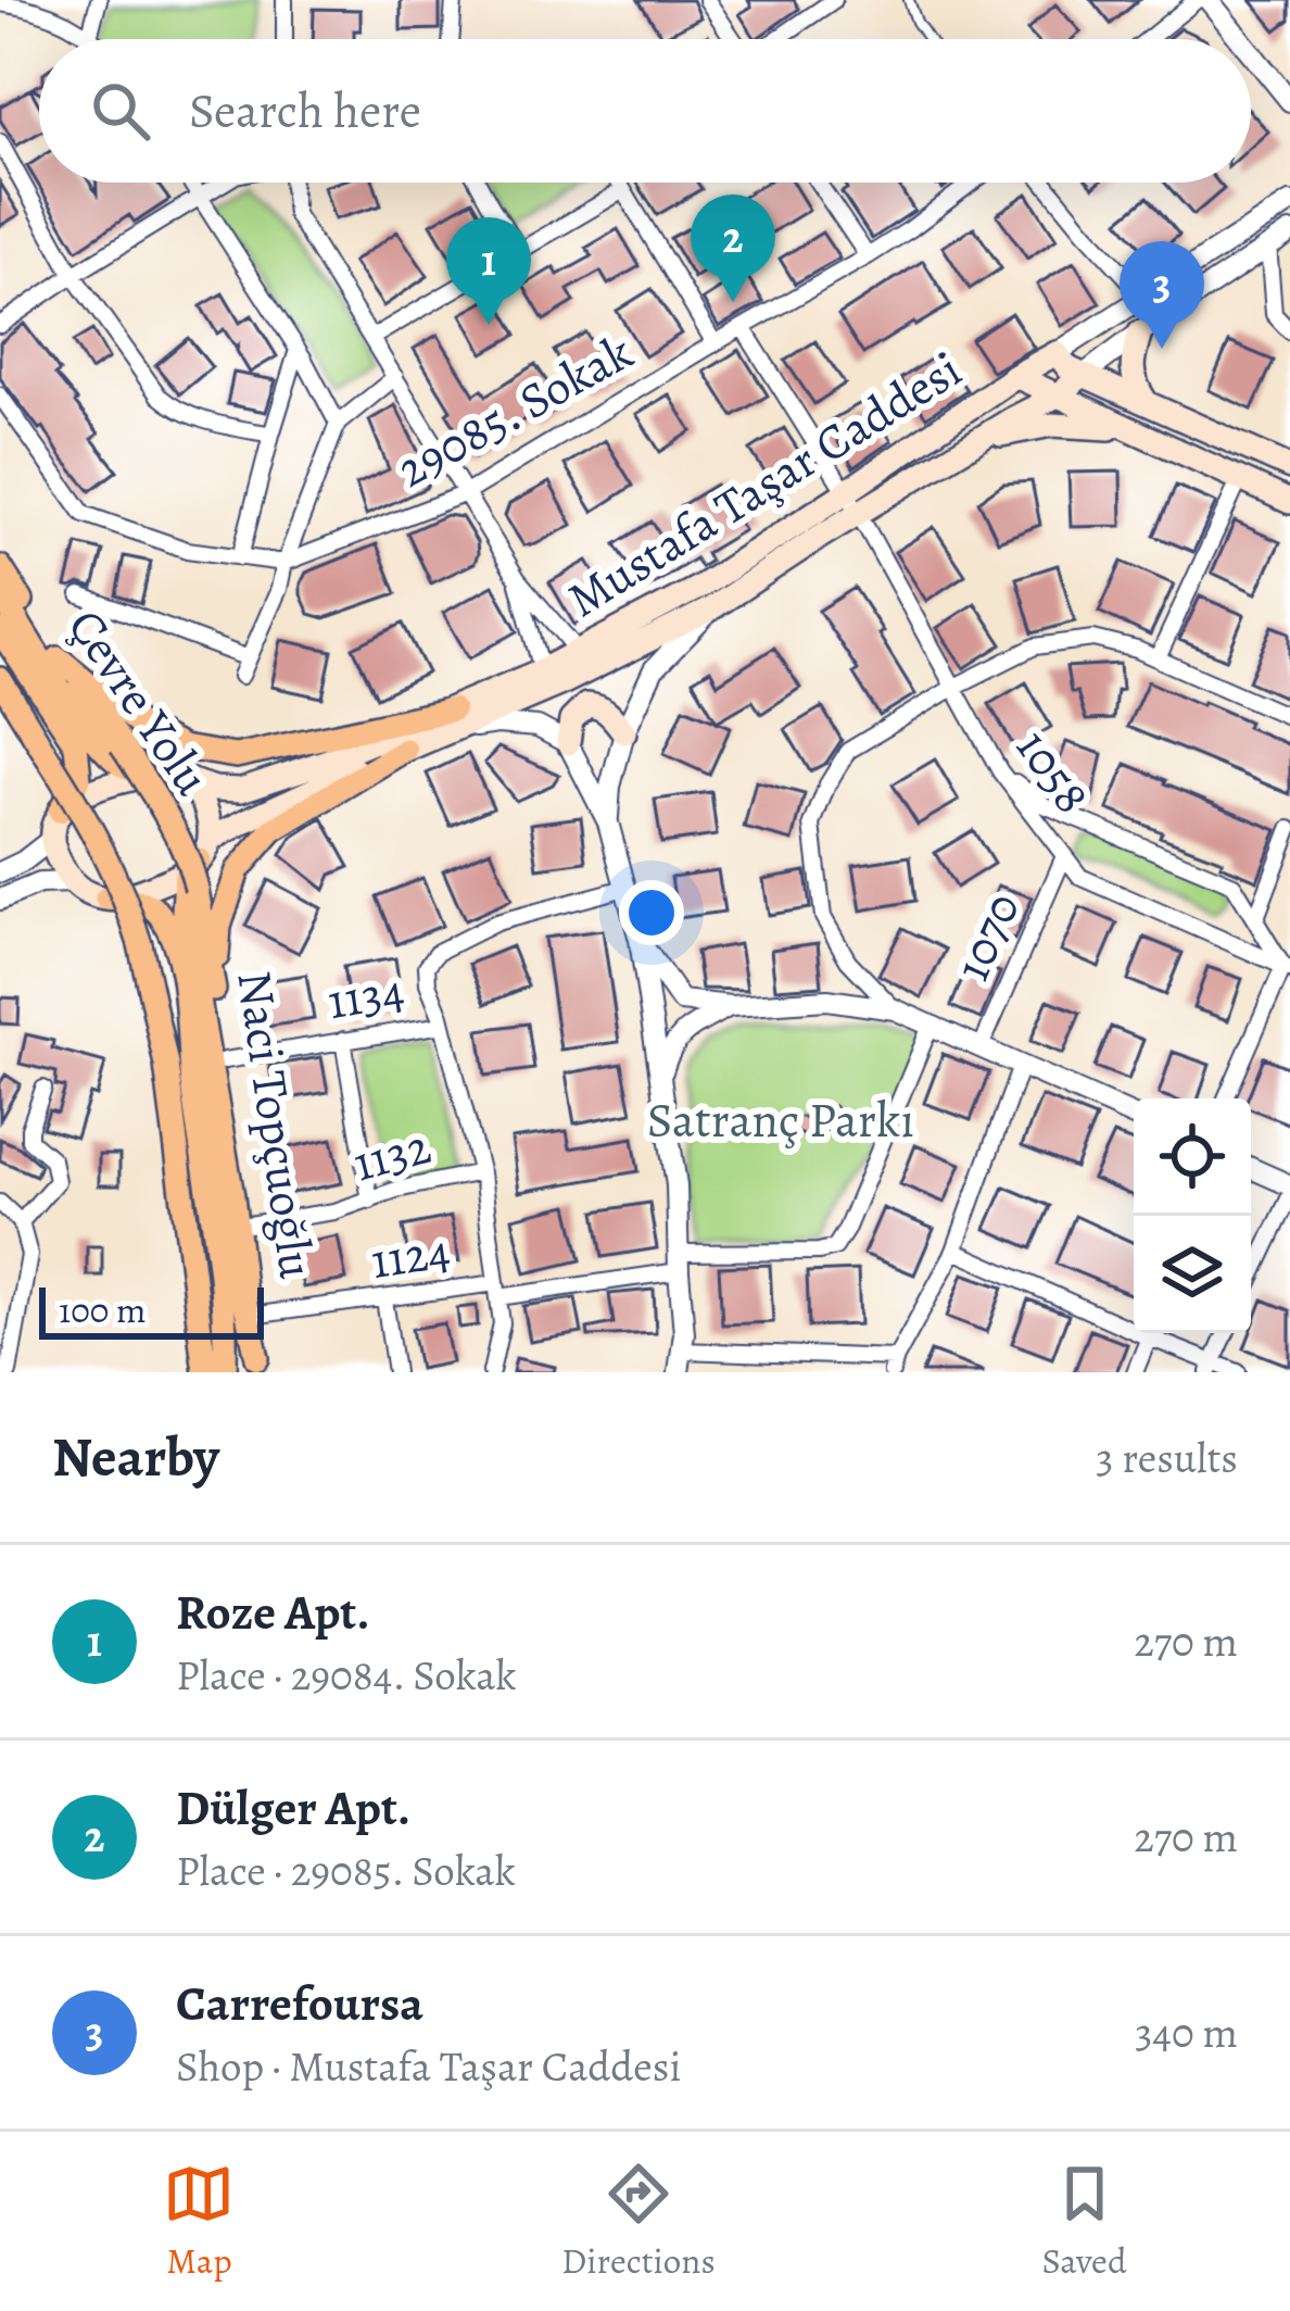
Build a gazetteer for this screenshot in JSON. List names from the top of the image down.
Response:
{
  "streets": {
    "main road": ["Mustafa Taşar Caddesi", "Çevre Yolu", "Naci Topçuoğlu"],
    "street": [
      "29085. Sokak",
      "1058",
      "1070",
      "1134",
      "1132",
      "1124"
    ]
  },
  "crossings": [
    ["29085. Sokak", "1058"],
    ["Mustafa Taşar Caddesi", "1058"],
    ["Çevre Yolu", "Naci Topçuoğlu"],
    ["1058", "1070"],
    ["1134", "Naci Topçuoğlu"],
    ["Naci Topçuoğlu", "1132"],
    ["Naci Topçuoğlu", "1124"]
  ],
  "parks": ["Satranç Parkı"],
  "scale_bar": "100 m",
  "page": {
    "search": "Search here",
    "pins": ["2", "1", "3"],
    "scale": "100 m",
    "heading": ["Nearby", "3 results"],
    "list": [
      {
        "mark": "1",
        "name": "Roze Apt.",
        "note": "Place · 29084. Sokak",
        "value": "270 m"
      },
      {
        "mark": "2",
        "name": "Dülger Apt.",
        "note": "Place · 29085. Sokak",
        "value": "270 m"
      },
      {
        "mark": "3",
        "name": "Carrefoursa",
        "note": "Shop · Mustafa Taşar Caddesi",
        "value": "340 m"
      }
    ],
    "nav": ["Map", "Directions", "Saved"]
  }
}
